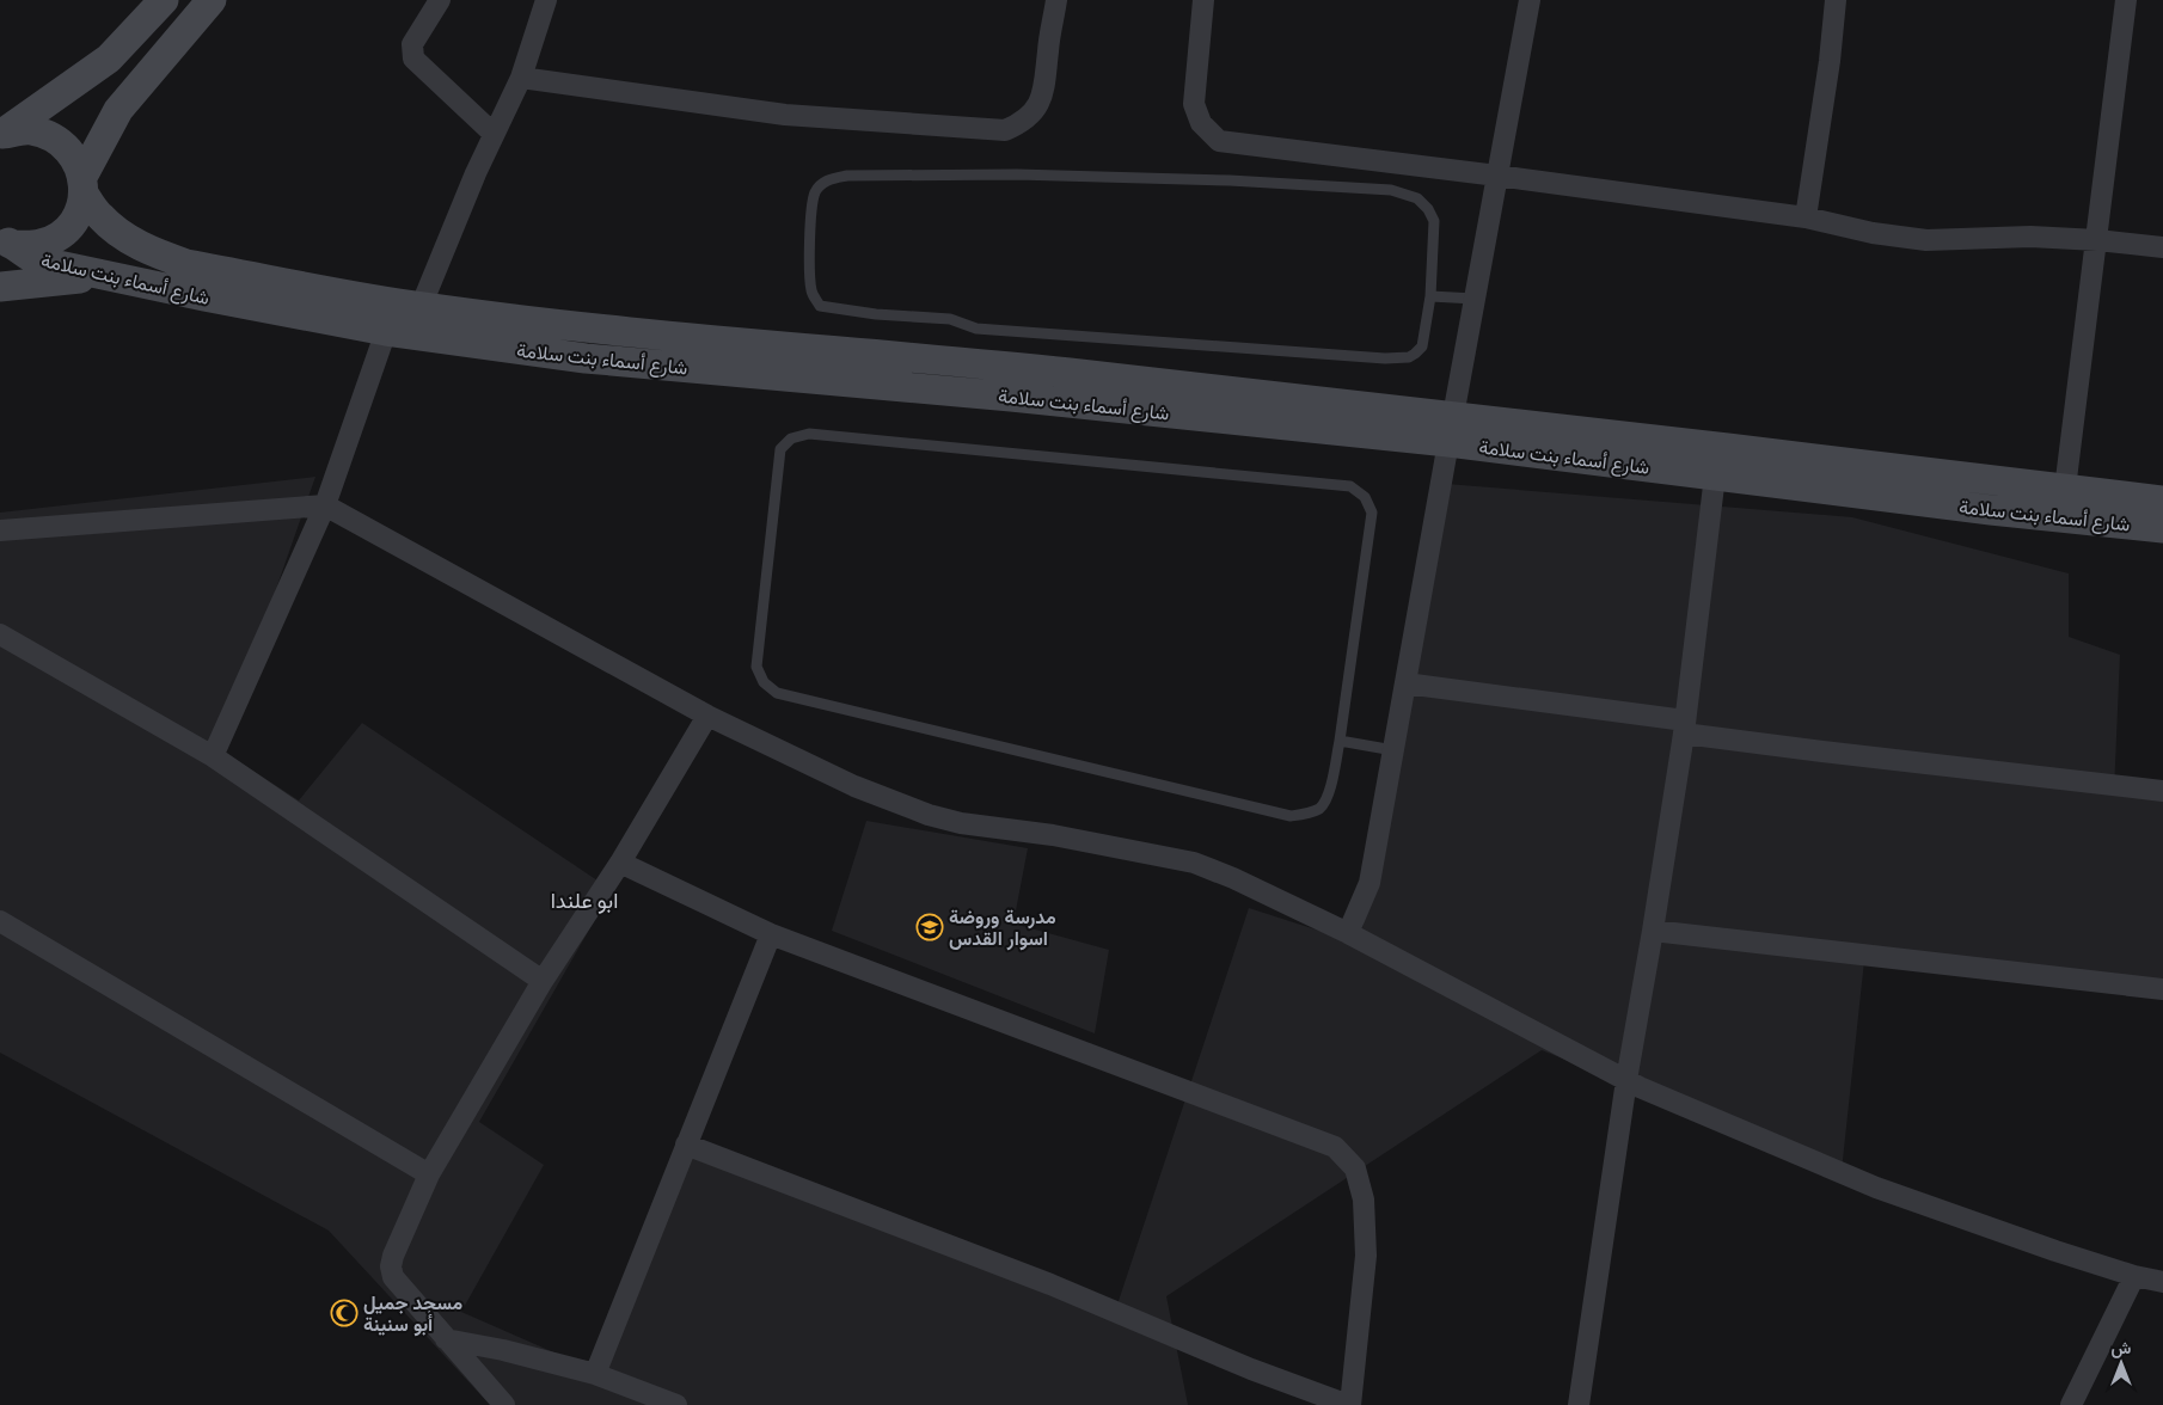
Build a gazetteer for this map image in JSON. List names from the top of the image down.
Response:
{
  "streets": {
    "main road": ["شارع أسماء بنت سلامة"]
  },
  "districts": ["ابو علندا"],
  "places": {
    "school or university": ["مدرسة وروضة اسوار القدس"],
    "mosque": ["مسجد جميل أبو سنينة"]
  },
  "north": "top"
}
